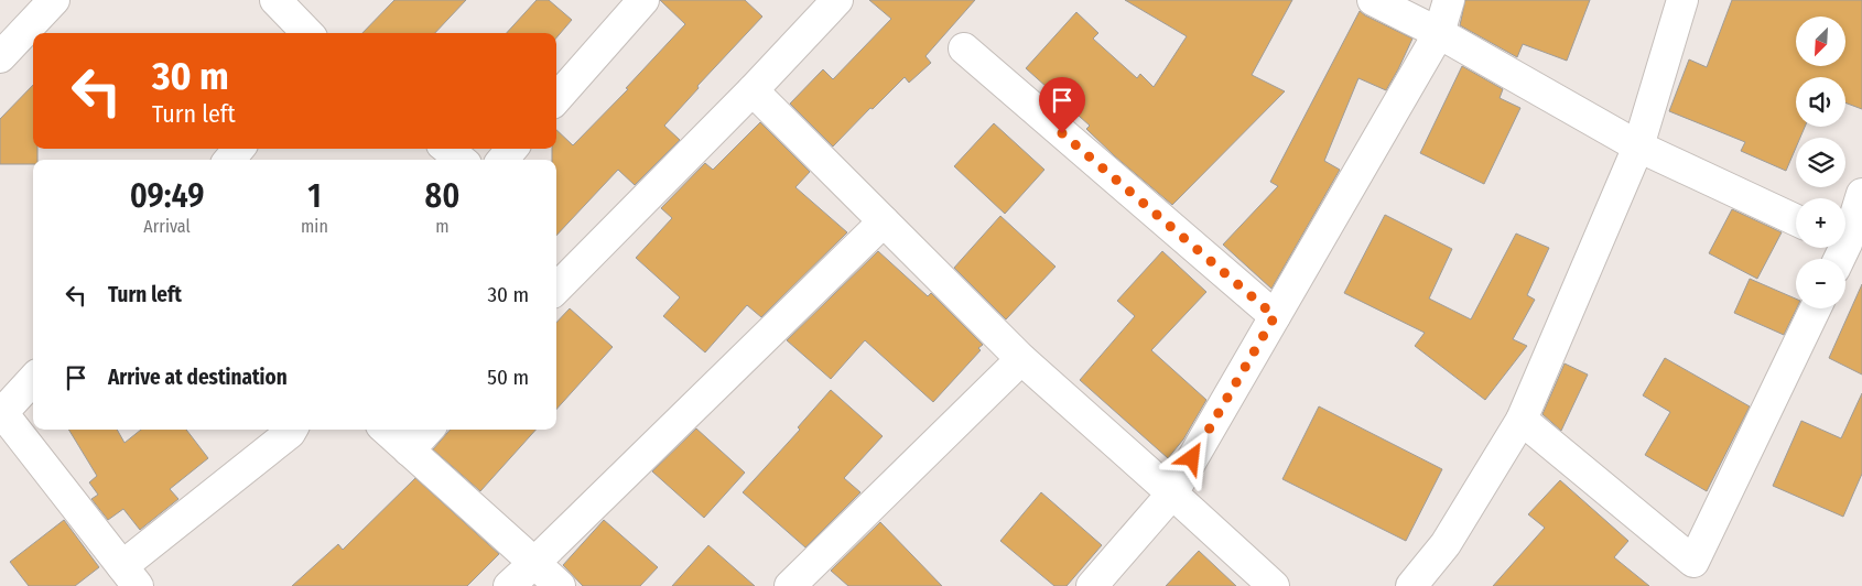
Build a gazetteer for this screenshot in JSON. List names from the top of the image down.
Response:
{
  "north": "bottom left",
  "page": {
    "map_buttons": ["+", "−"],
    "turn": ["30 m", "Turn left"],
    "eta": [
      "09:49",
      "Arrival",
      "1",
      "min",
      "80",
      "m"
    ],
    "list": [
      {
        "name": "Turn left",
        "value": "30 m"
      },
      {
        "name": "Arrive at destination",
        "value": "50 m"
      }
    ]
  }
}
